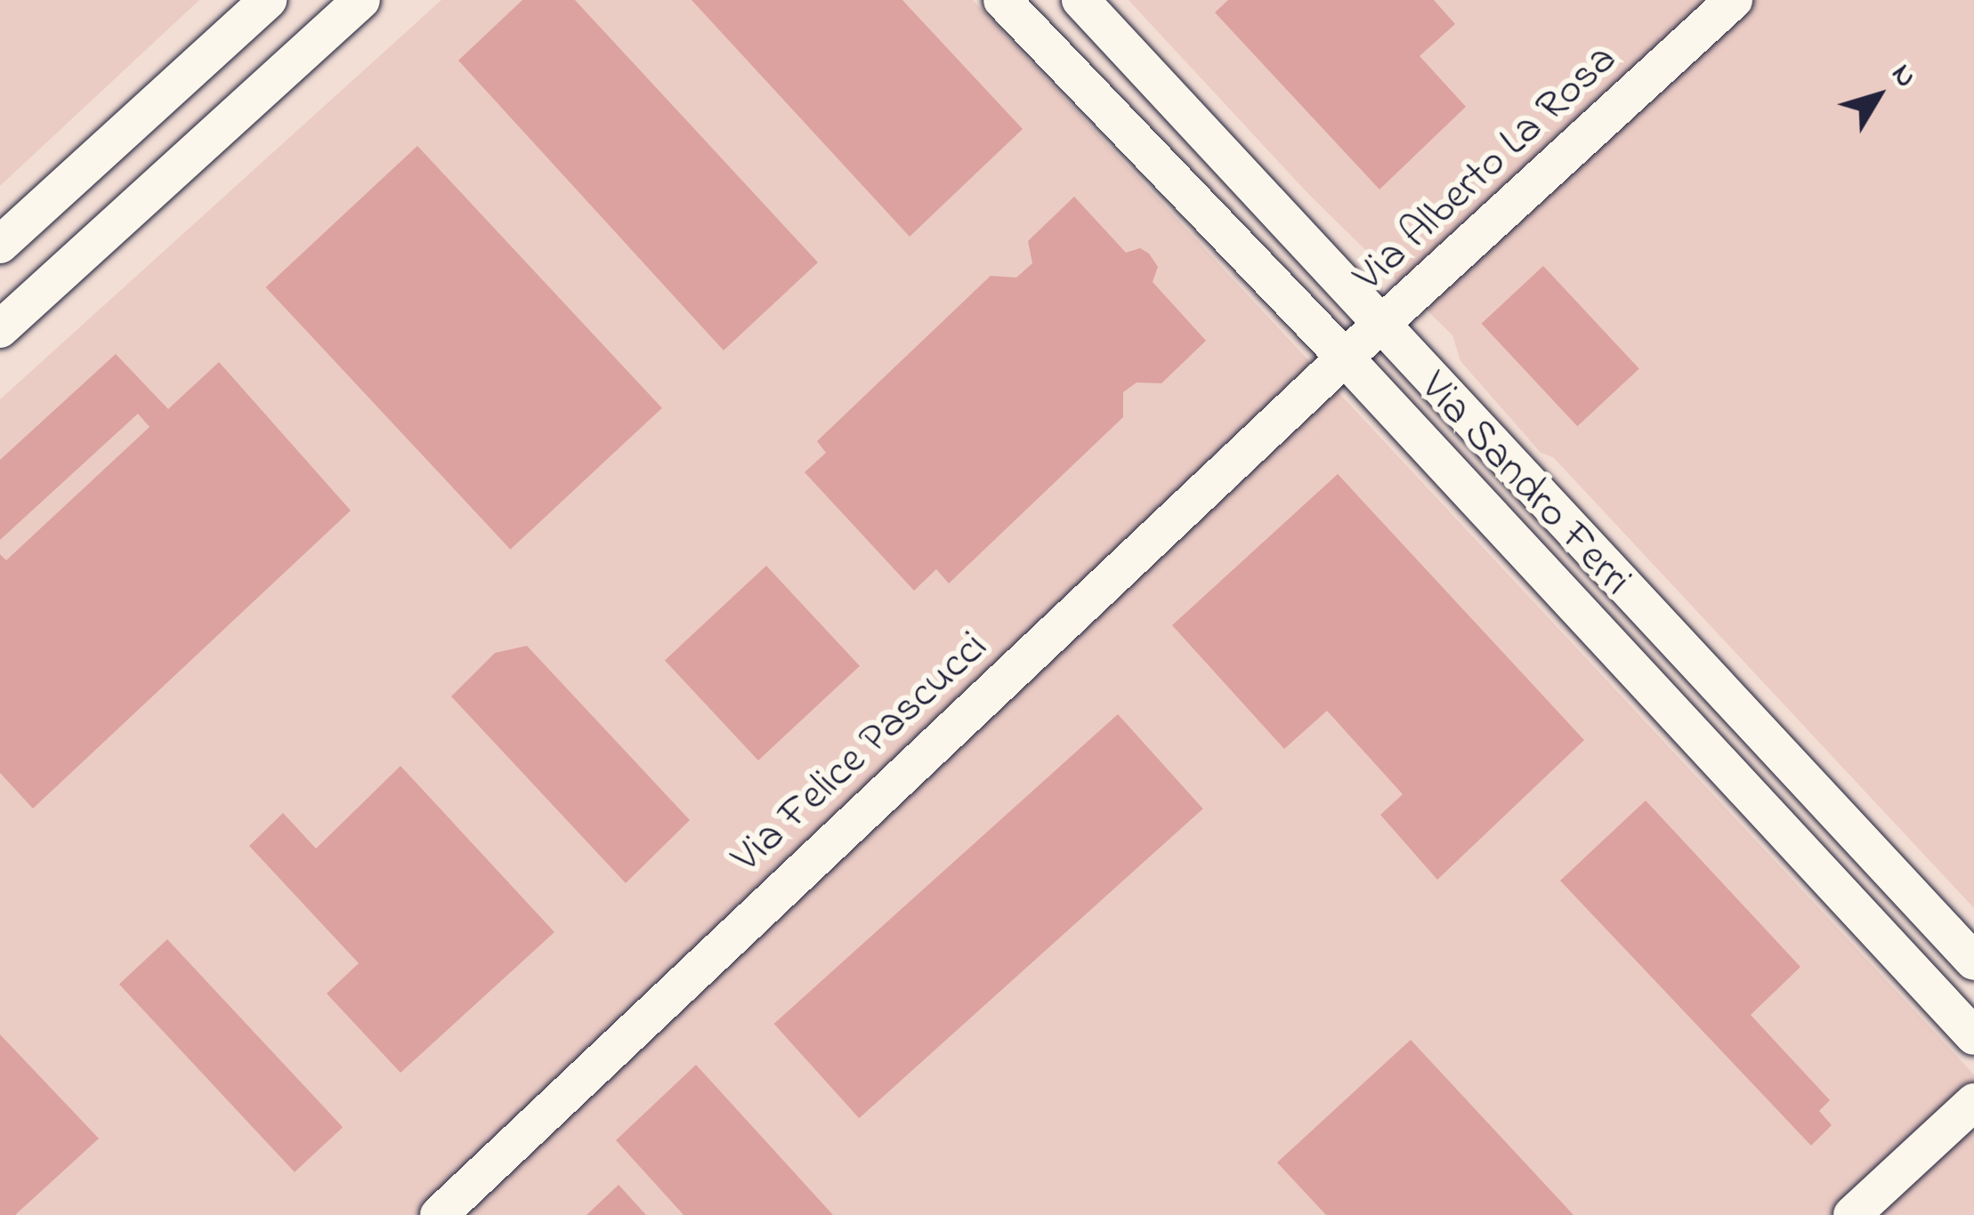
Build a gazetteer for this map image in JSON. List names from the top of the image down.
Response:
{
  "streets": {
    "street": ["Via Alberto La Rosa", "Via Sandro Ferri", "Via Felice Pascucci"]
  },
  "crossings": [
    ["Via Alberto La Rosa", "Via Sandro Ferri"],
    ["Via Alberto La Rosa", "Via Felice Pascucci"],
    ["Via Sandro Ferri", "Via Felice Pascucci"]
  ],
  "north": "top right"
}
